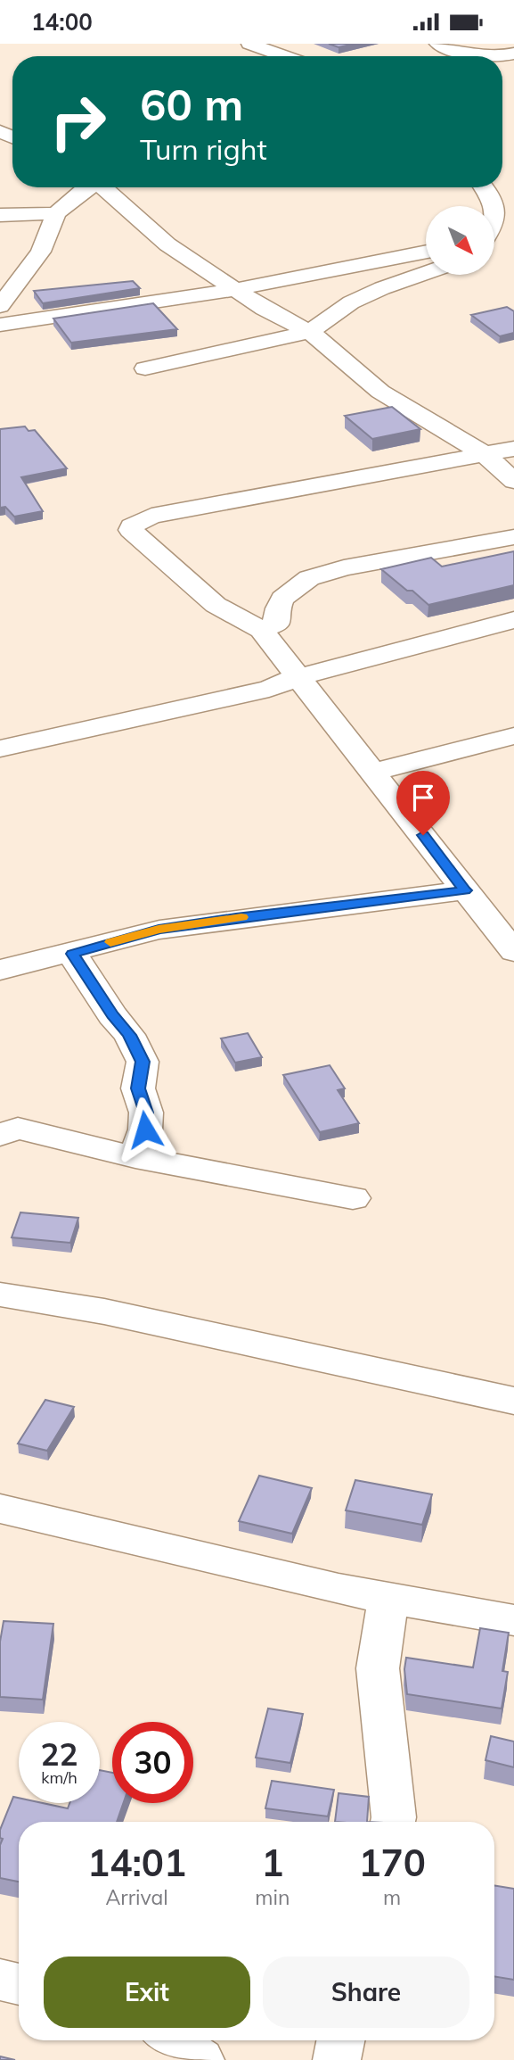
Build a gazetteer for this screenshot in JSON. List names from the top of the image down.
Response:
{
  "north": "bottom right",
  "page": {
    "status": "14:00",
    "turn": ["60 m", "Turn right"],
    "speed": "22 km/h",
    "limit": "30",
    "eta": [
      "14:01",
      "Arrival",
      "1",
      "min",
      "170",
      "m"
    ],
    "buttons": ["Exit", "Share"]
  }
}
